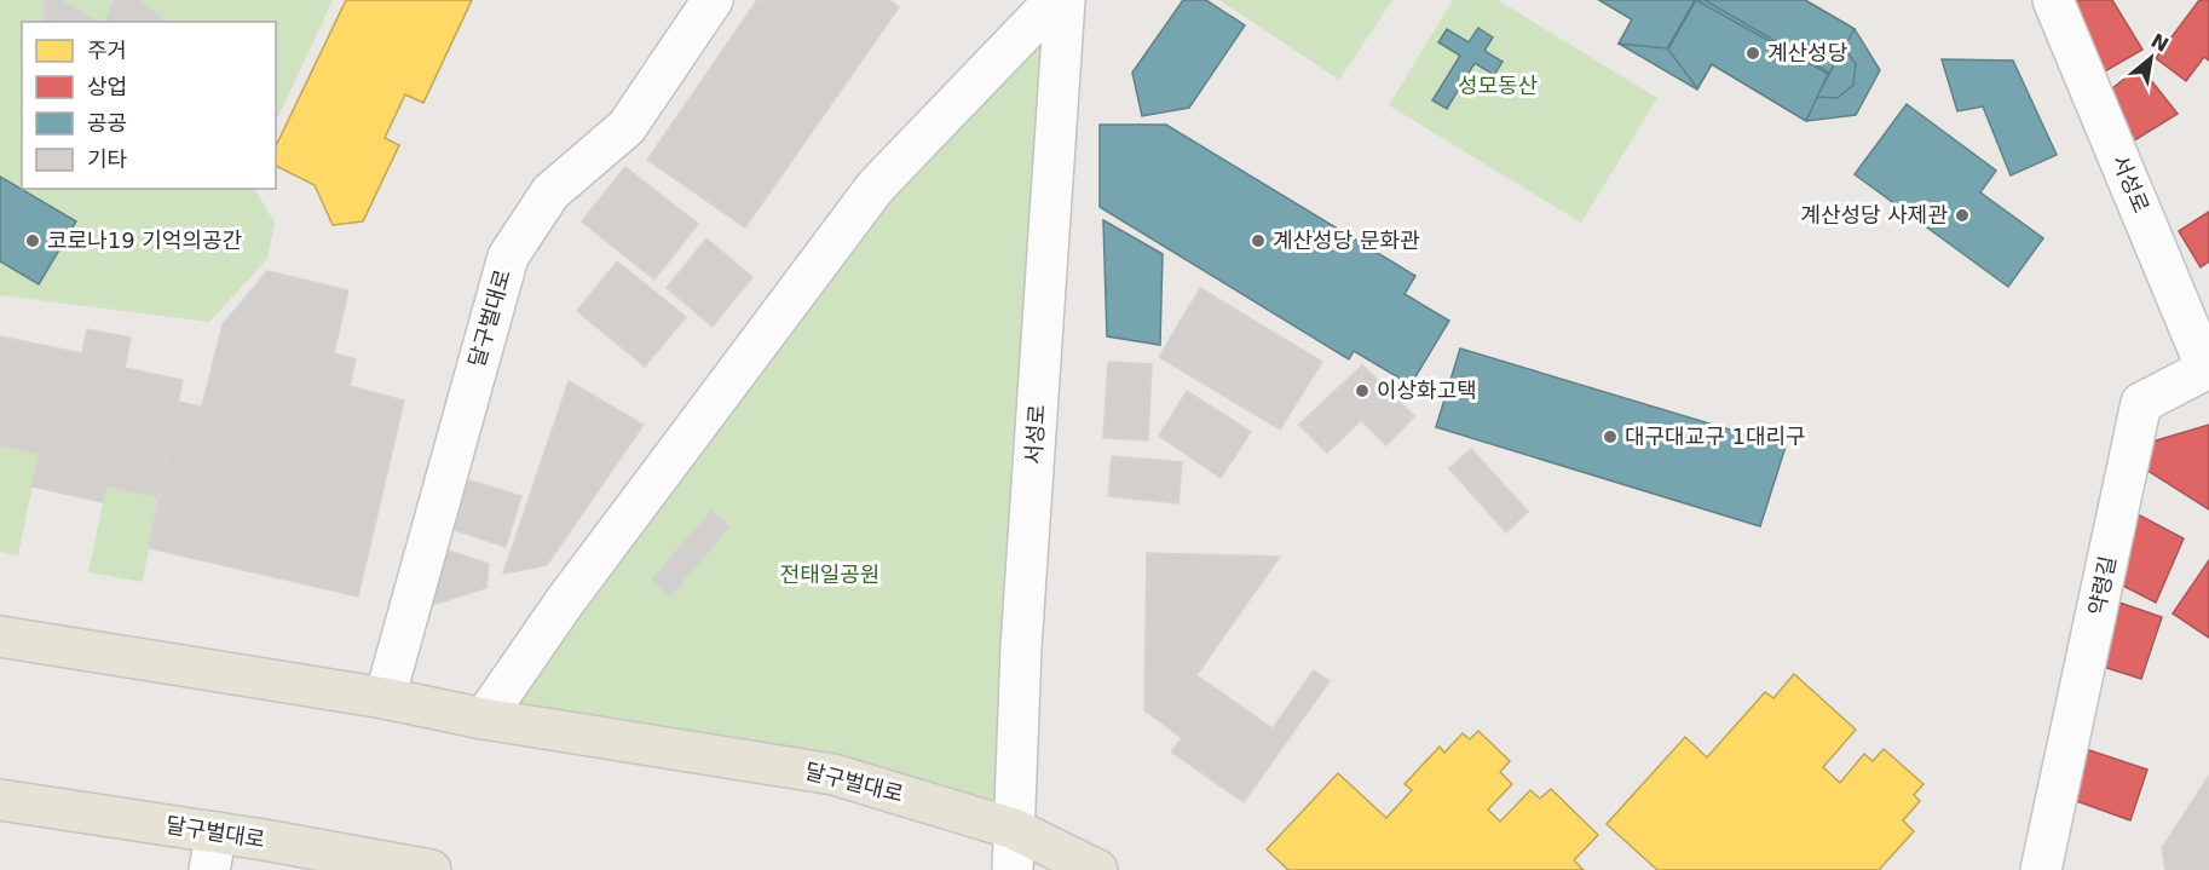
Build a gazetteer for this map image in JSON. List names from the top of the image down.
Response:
{
  "streets": {
    "main road": ["달구벌대로"],
    "street": ["서성로", "약령길"]
  },
  "crossings": [
    ["서성로", "달구벌대로"],
    ["서성로", "약령길"]
  ],
  "parks": ["성모동산", "전태일공원"],
  "places": [
    "계산성당",
    "계산성당 사제관",
    "코로나19 기억의공간",
    "계산성당 문화관",
    "이상화고택",
    "대구대교구 1대리구"
  ],
  "legend": [
    "주거",
    "상업",
    "공공",
    "기타"
  ],
  "north": "top right"
}
